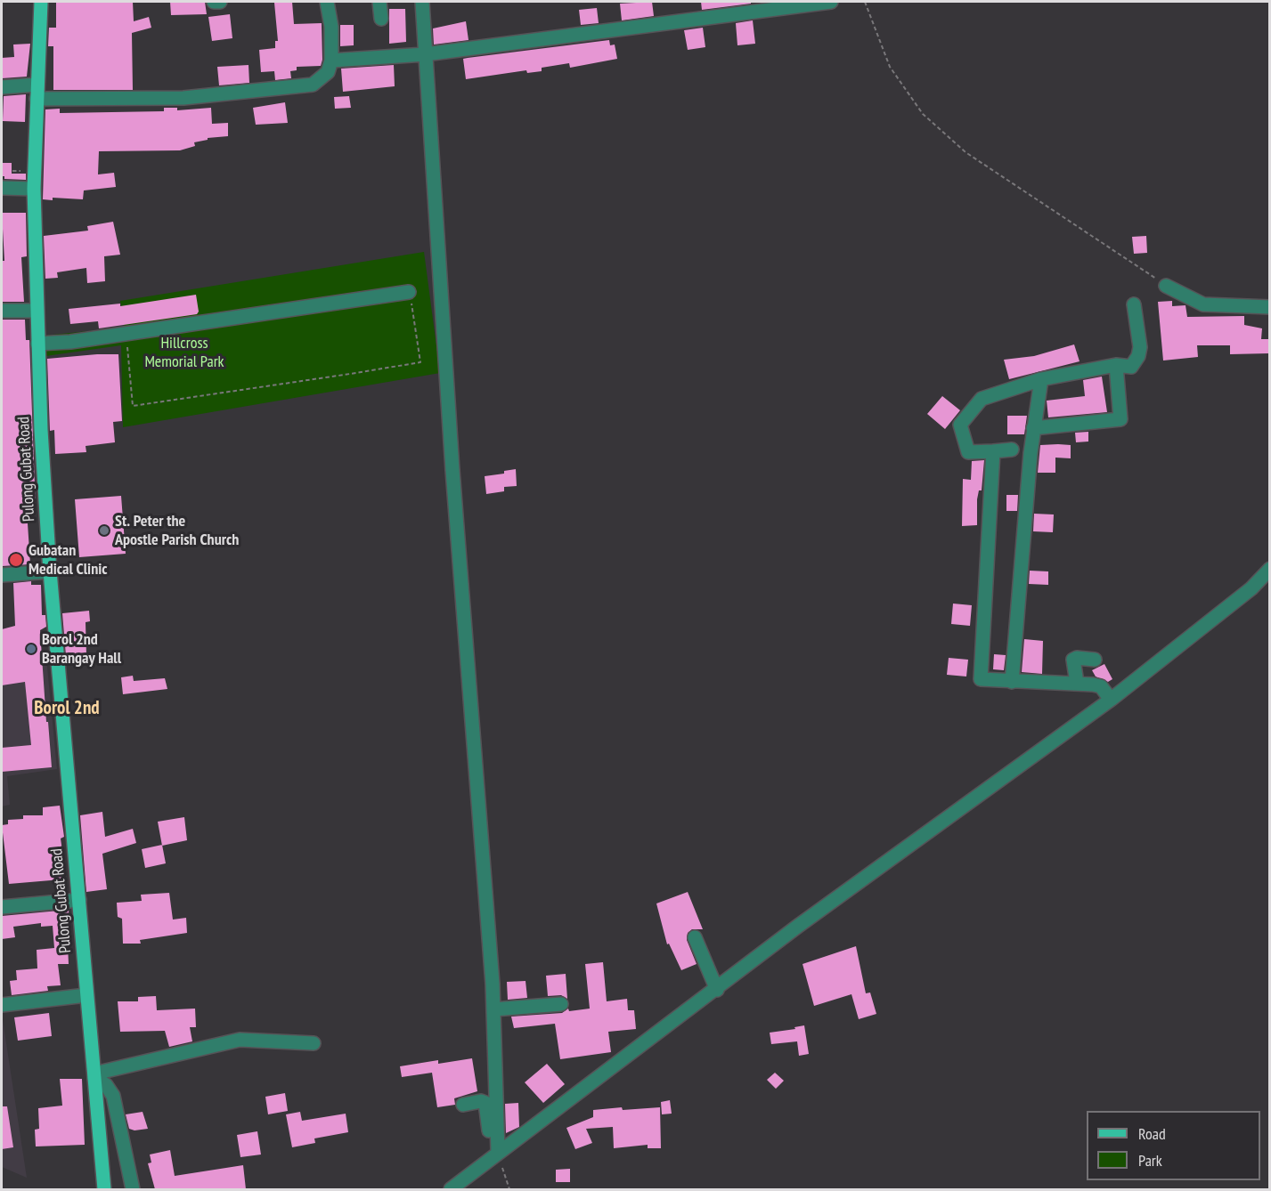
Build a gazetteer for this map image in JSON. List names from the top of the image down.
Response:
{
  "streets": {
    "main road": ["Pulong Gubat Road"]
  },
  "districts": ["Borol 2nd"],
  "parks": ["Hillcross Memorial Park"],
  "places": ["St. Peter the Apostle Parish Church", "Gubatan Medical Clinic", "Borol 2nd Barangay Hall"],
  "legend": ["Road", "Park"]
}
